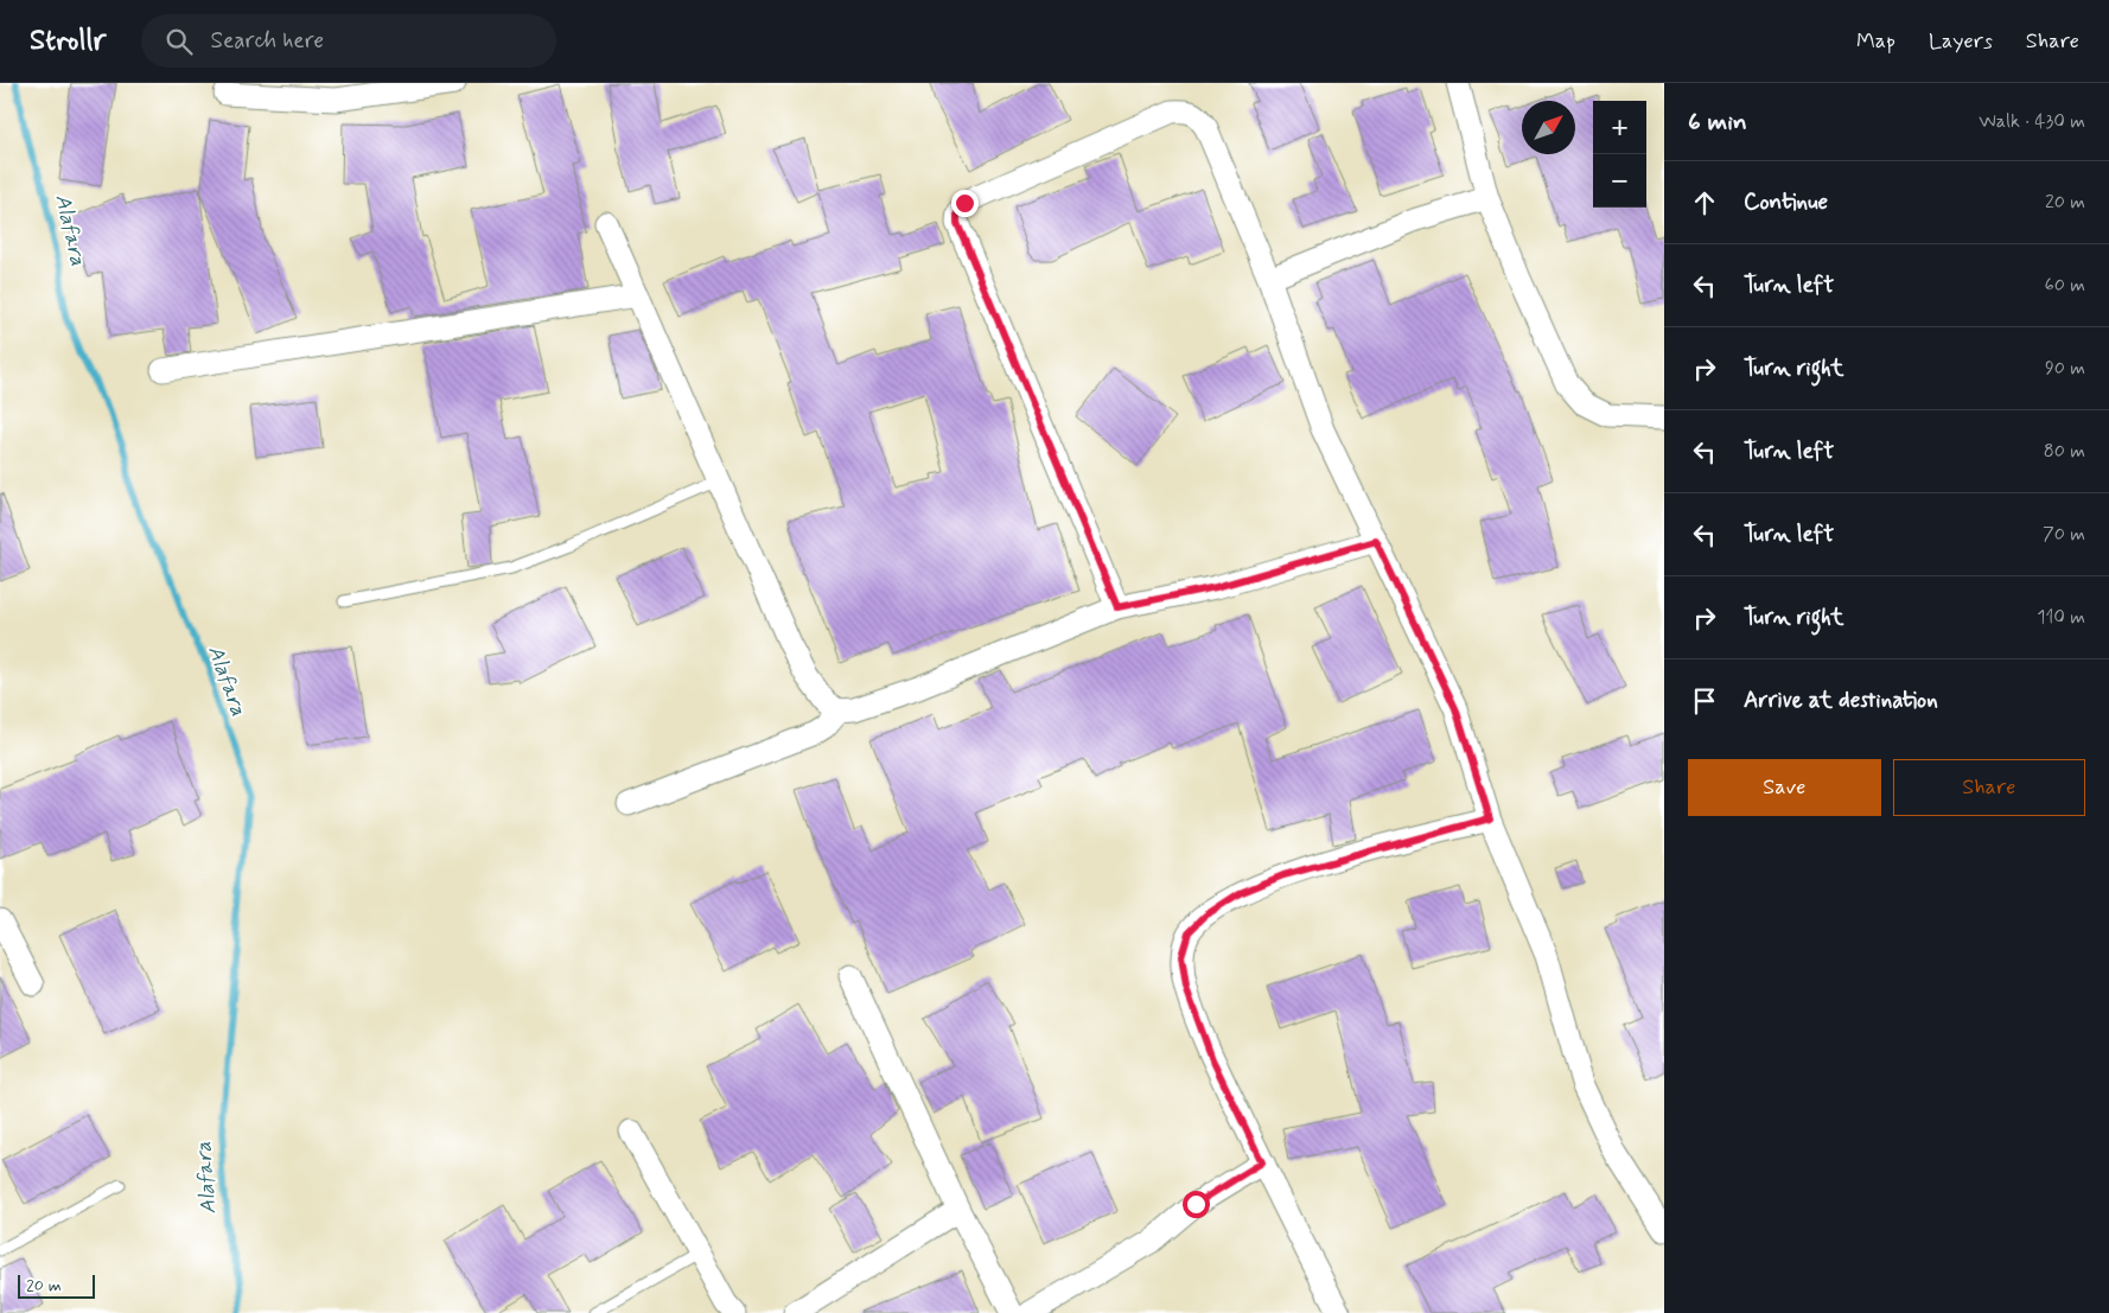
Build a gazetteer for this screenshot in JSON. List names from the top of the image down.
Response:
{
  "water": ["Alafara"],
  "scale_bar": "20 m",
  "north": "top right",
  "page": {
    "header": "Strollr",
    "search": "Search here",
    "nav": ["Map", "Layers", "Share"],
    "heading": ["6 min", "Walk · 430 m"],
    "map_buttons": ["+", "−"],
    "list": [
      ["Continue", "20 m"],
      ["Turn left", "60 m"],
      ["Turn right", "90 m"],
      ["Turn left", "80 m"],
      ["Turn left", "70 m"],
      ["Turn right", "110 m"],
      "Arrive at destination"
    ],
    "buttons": ["Save", "Share"],
    "scale": "20 m"
  }
}
